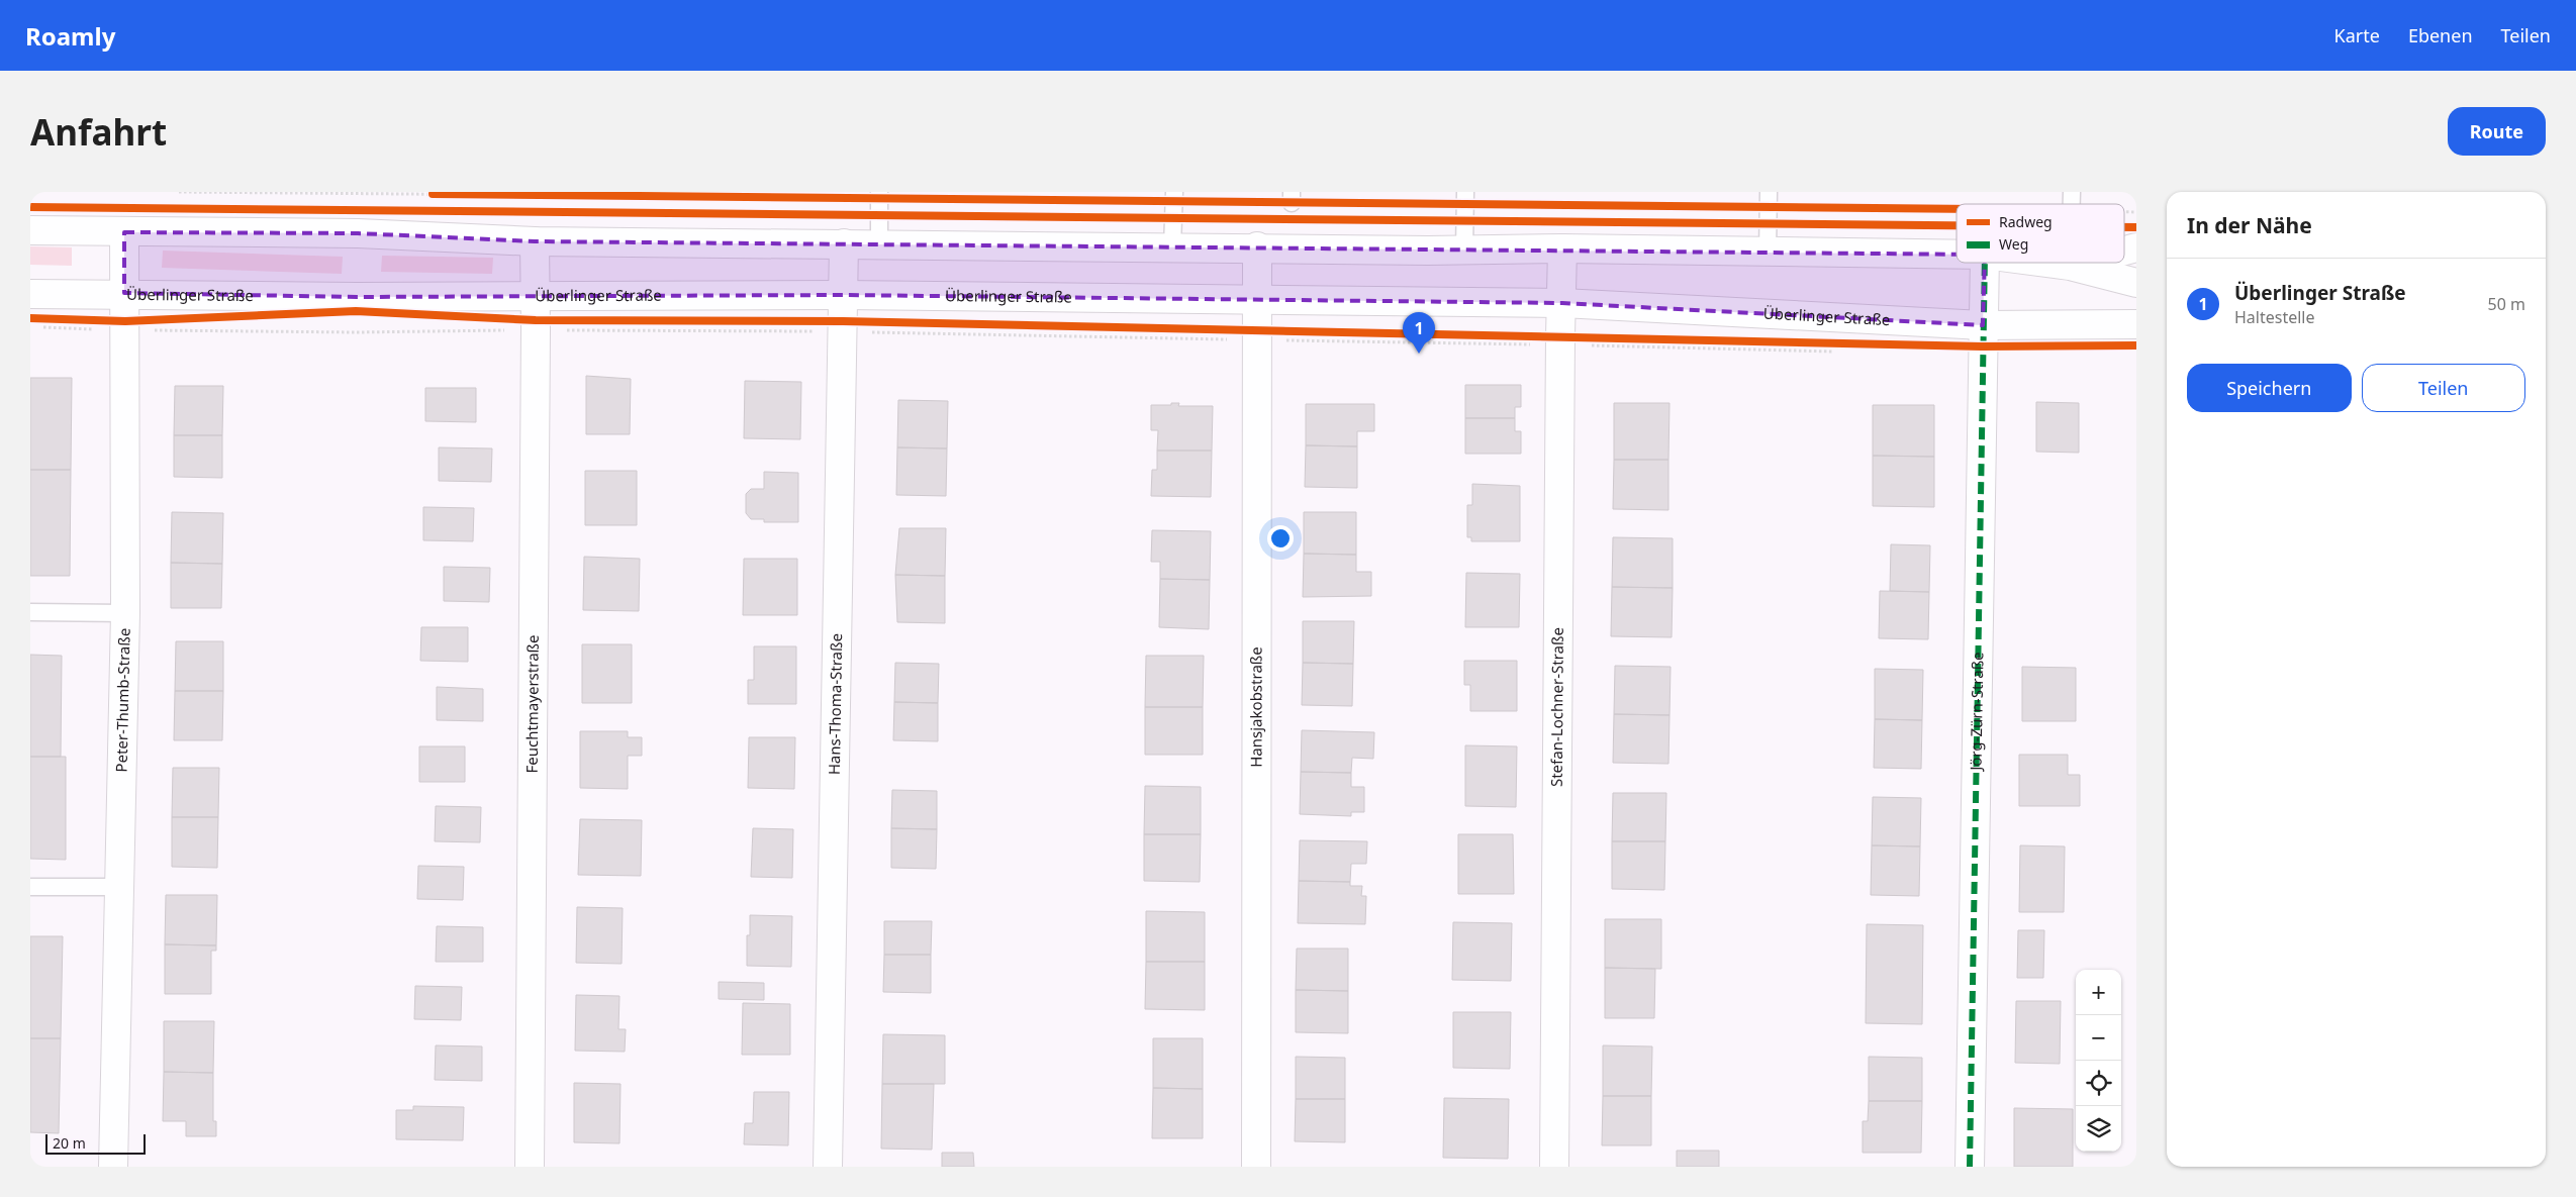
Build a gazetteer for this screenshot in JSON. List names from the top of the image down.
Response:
{
  "streets": {
    "street": [
      "Überlinger Straße",
      "Peter-Thumb-Straße",
      "Feuchtmayerstraße",
      "Hans-Thoma-Straße",
      "Hansjakobstraße",
      "Stefan-Lochner-Straße",
      "Jörg-Zürn-Straße"
    ]
  },
  "crossings": [
    ["Überlinger Straße", "Peter-Thumb-Straße"],
    ["Überlinger Straße", "Feuchtmayerstraße"],
    ["Überlinger Straße", "Hans-Thoma-Straße"],
    ["Überlinger Straße", "Hansjakobstraße"],
    ["Überlinger Straße", "Stefan-Lochner-Straße"],
    ["Überlinger Straße", "Jörg-Zürn-Straße"]
  ],
  "legend": ["Radweg", "Weg"],
  "scale_bar": "20 m",
  "page": {
    "header": "Roamly",
    "nav": ["Karte", "Ebenen", "Teilen"],
    "buttons": [
      "Route",
      ["Speichern", "Teilen"]
    ],
    "title": "Anfahrt",
    "heading": "In der Nähe",
    "list": [
      {
        "mark": "1",
        "name": "Überlinger Straße",
        "note": "Haltestelle",
        "value": "50 m"
      }
    ],
    "pins": "1",
    "map_buttons": ["+", "−"],
    "scale": "20 m"
  }
}
